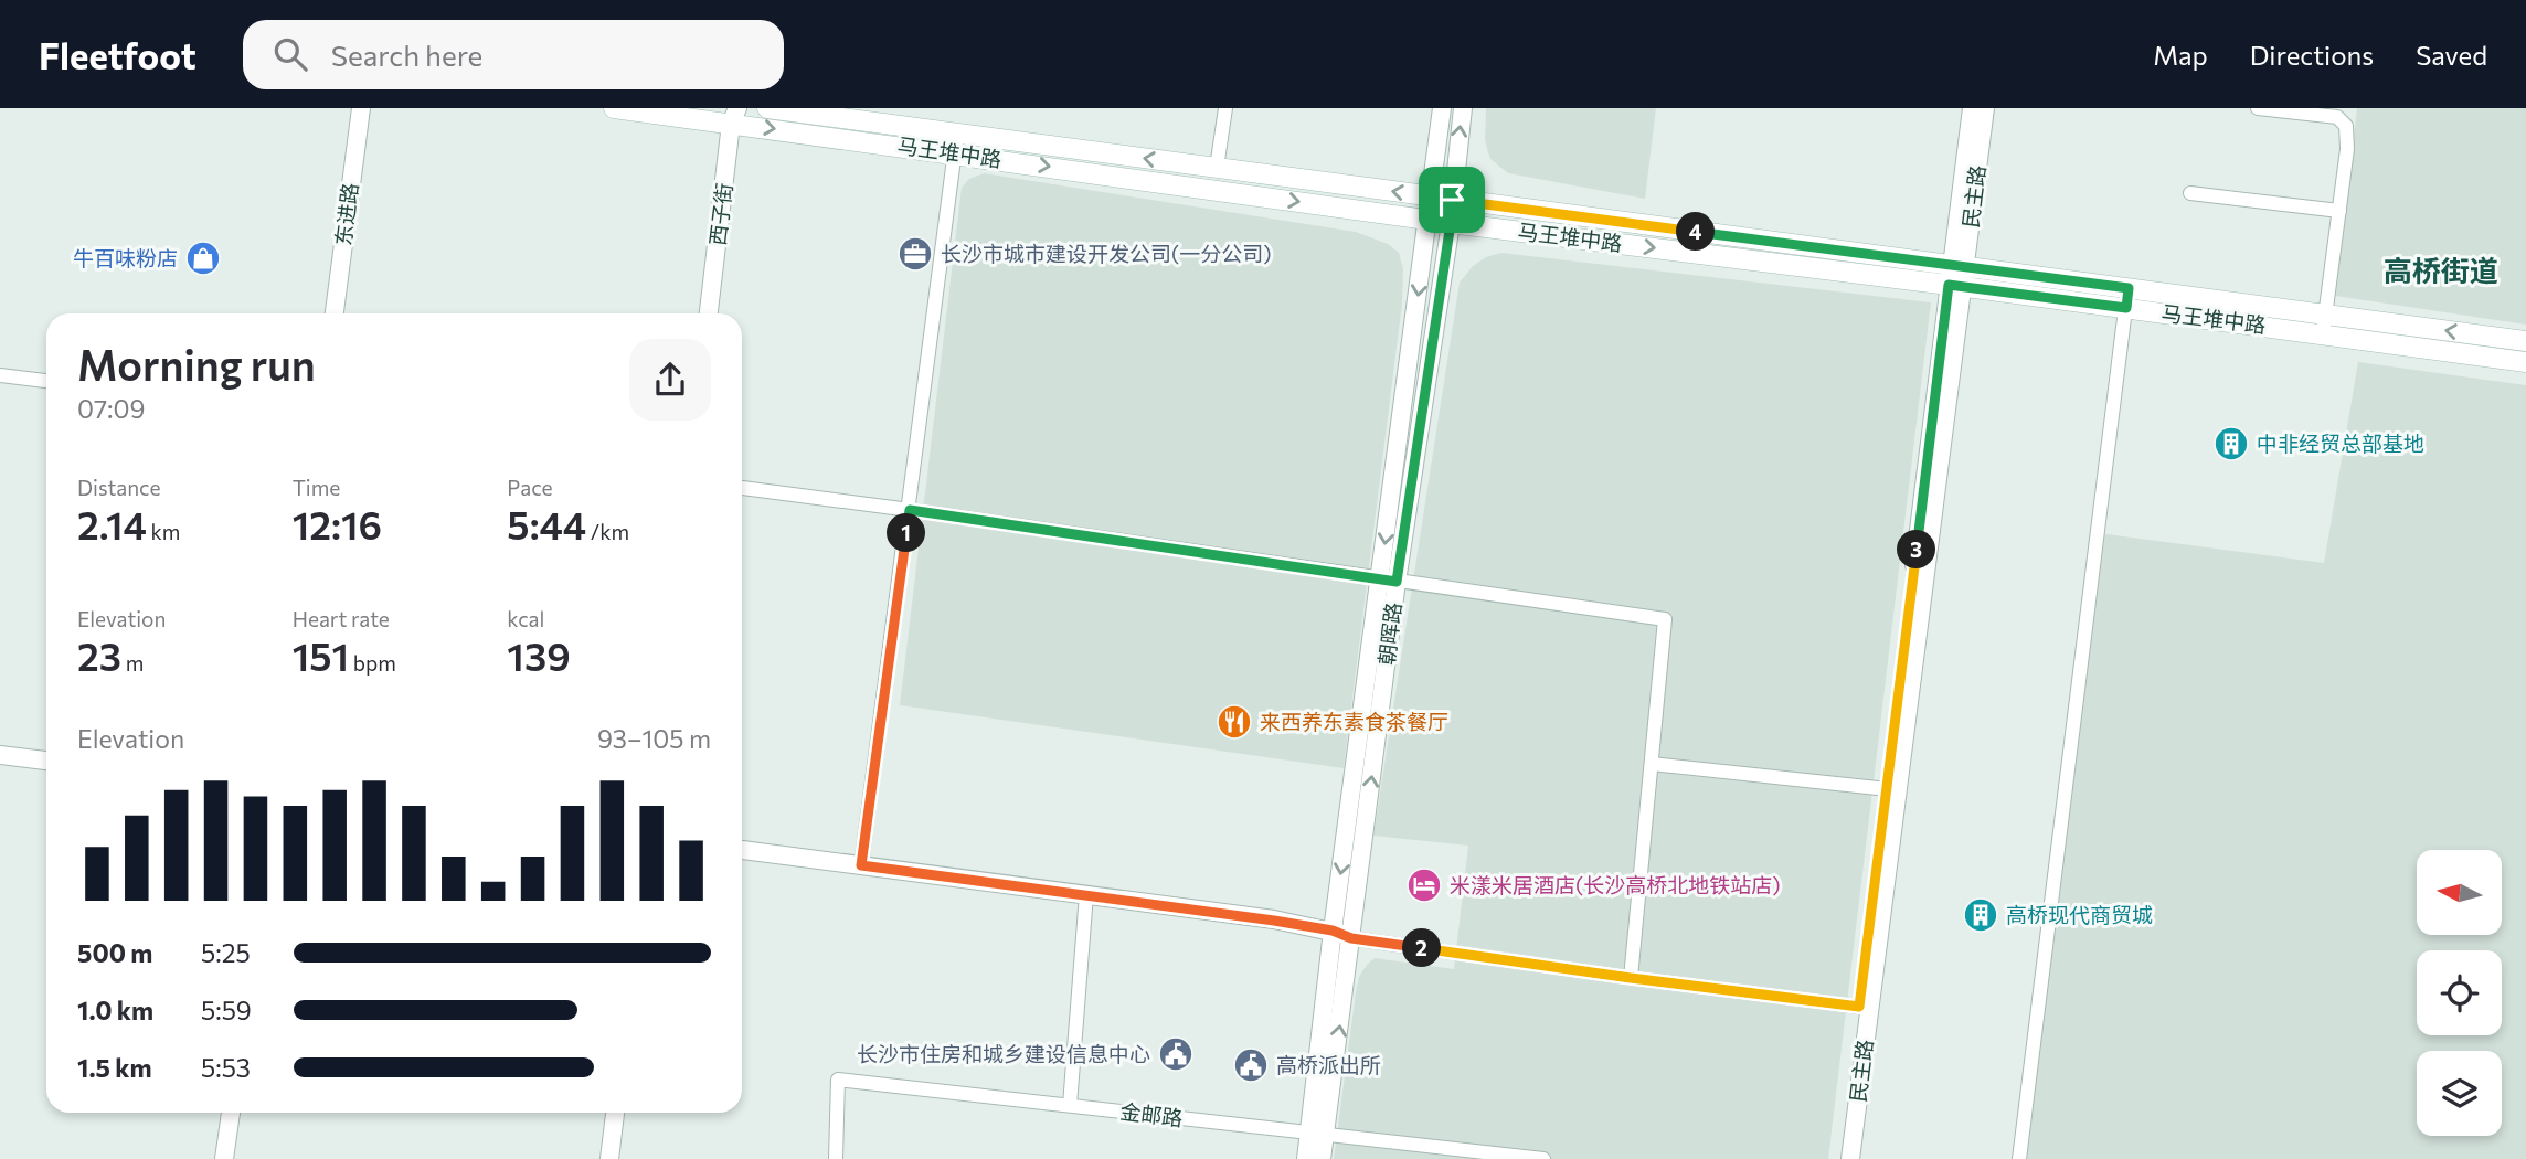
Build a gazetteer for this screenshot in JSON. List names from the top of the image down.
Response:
{
  "streets": {
    "main road": ["马王堆中路"],
    "street": [
      "民主路",
      "东进路",
      "西子街",
      "朝晖路",
      "金邮路"
    ]
  },
  "crossings": [
    ["马王堆中路", "民主路"],
    ["马王堆中路", "西子街"],
    ["马王堆中路", "朝晖路"],
    ["朝晖路", "金邮路"]
  ],
  "districts": ["高桥街道"],
  "places": {
    "office": ["长沙市城市建设开发公司(一分公司)"],
    "shop": ["牛百味粉店"],
    "building": ["中非经贸总部基地", "高桥现代商贸城"],
    "restaurant": ["来西养东素食茶餐厅"],
    "hotel": ["米漾米居酒店(长沙高桥北地铁站店)"],
    "public building": ["长沙市住房和城乡建设信息中心", "高桥派出所"]
  },
  "north": "left",
  "page": {
    "header": "Fleetfoot",
    "search": "Search here",
    "nav": ["Map", "Directions", "Saved"],
    "pins": [
      "4",
      "1",
      "3",
      "2"
    ],
    "heading": ["Morning run", "07:09"],
    "stats": [
      ["Distance", "2.14 km"],
      ["Time", "12:16"],
      ["Pace", "5:44 /km"],
      ["Elevation", "23 m"],
      ["Heart rate", "151 bpm"],
      ["kcal", "139"]
    ],
    "chart": ["Elevation", "93–105 m"],
    "list": [
      {
        "name": "500 m",
        "note": "5:25"
      },
      {
        "name": "1.0 km",
        "note": "5:59"
      },
      {
        "name": "1.5 km",
        "note": "5:53"
      }
    ]
  }
}
